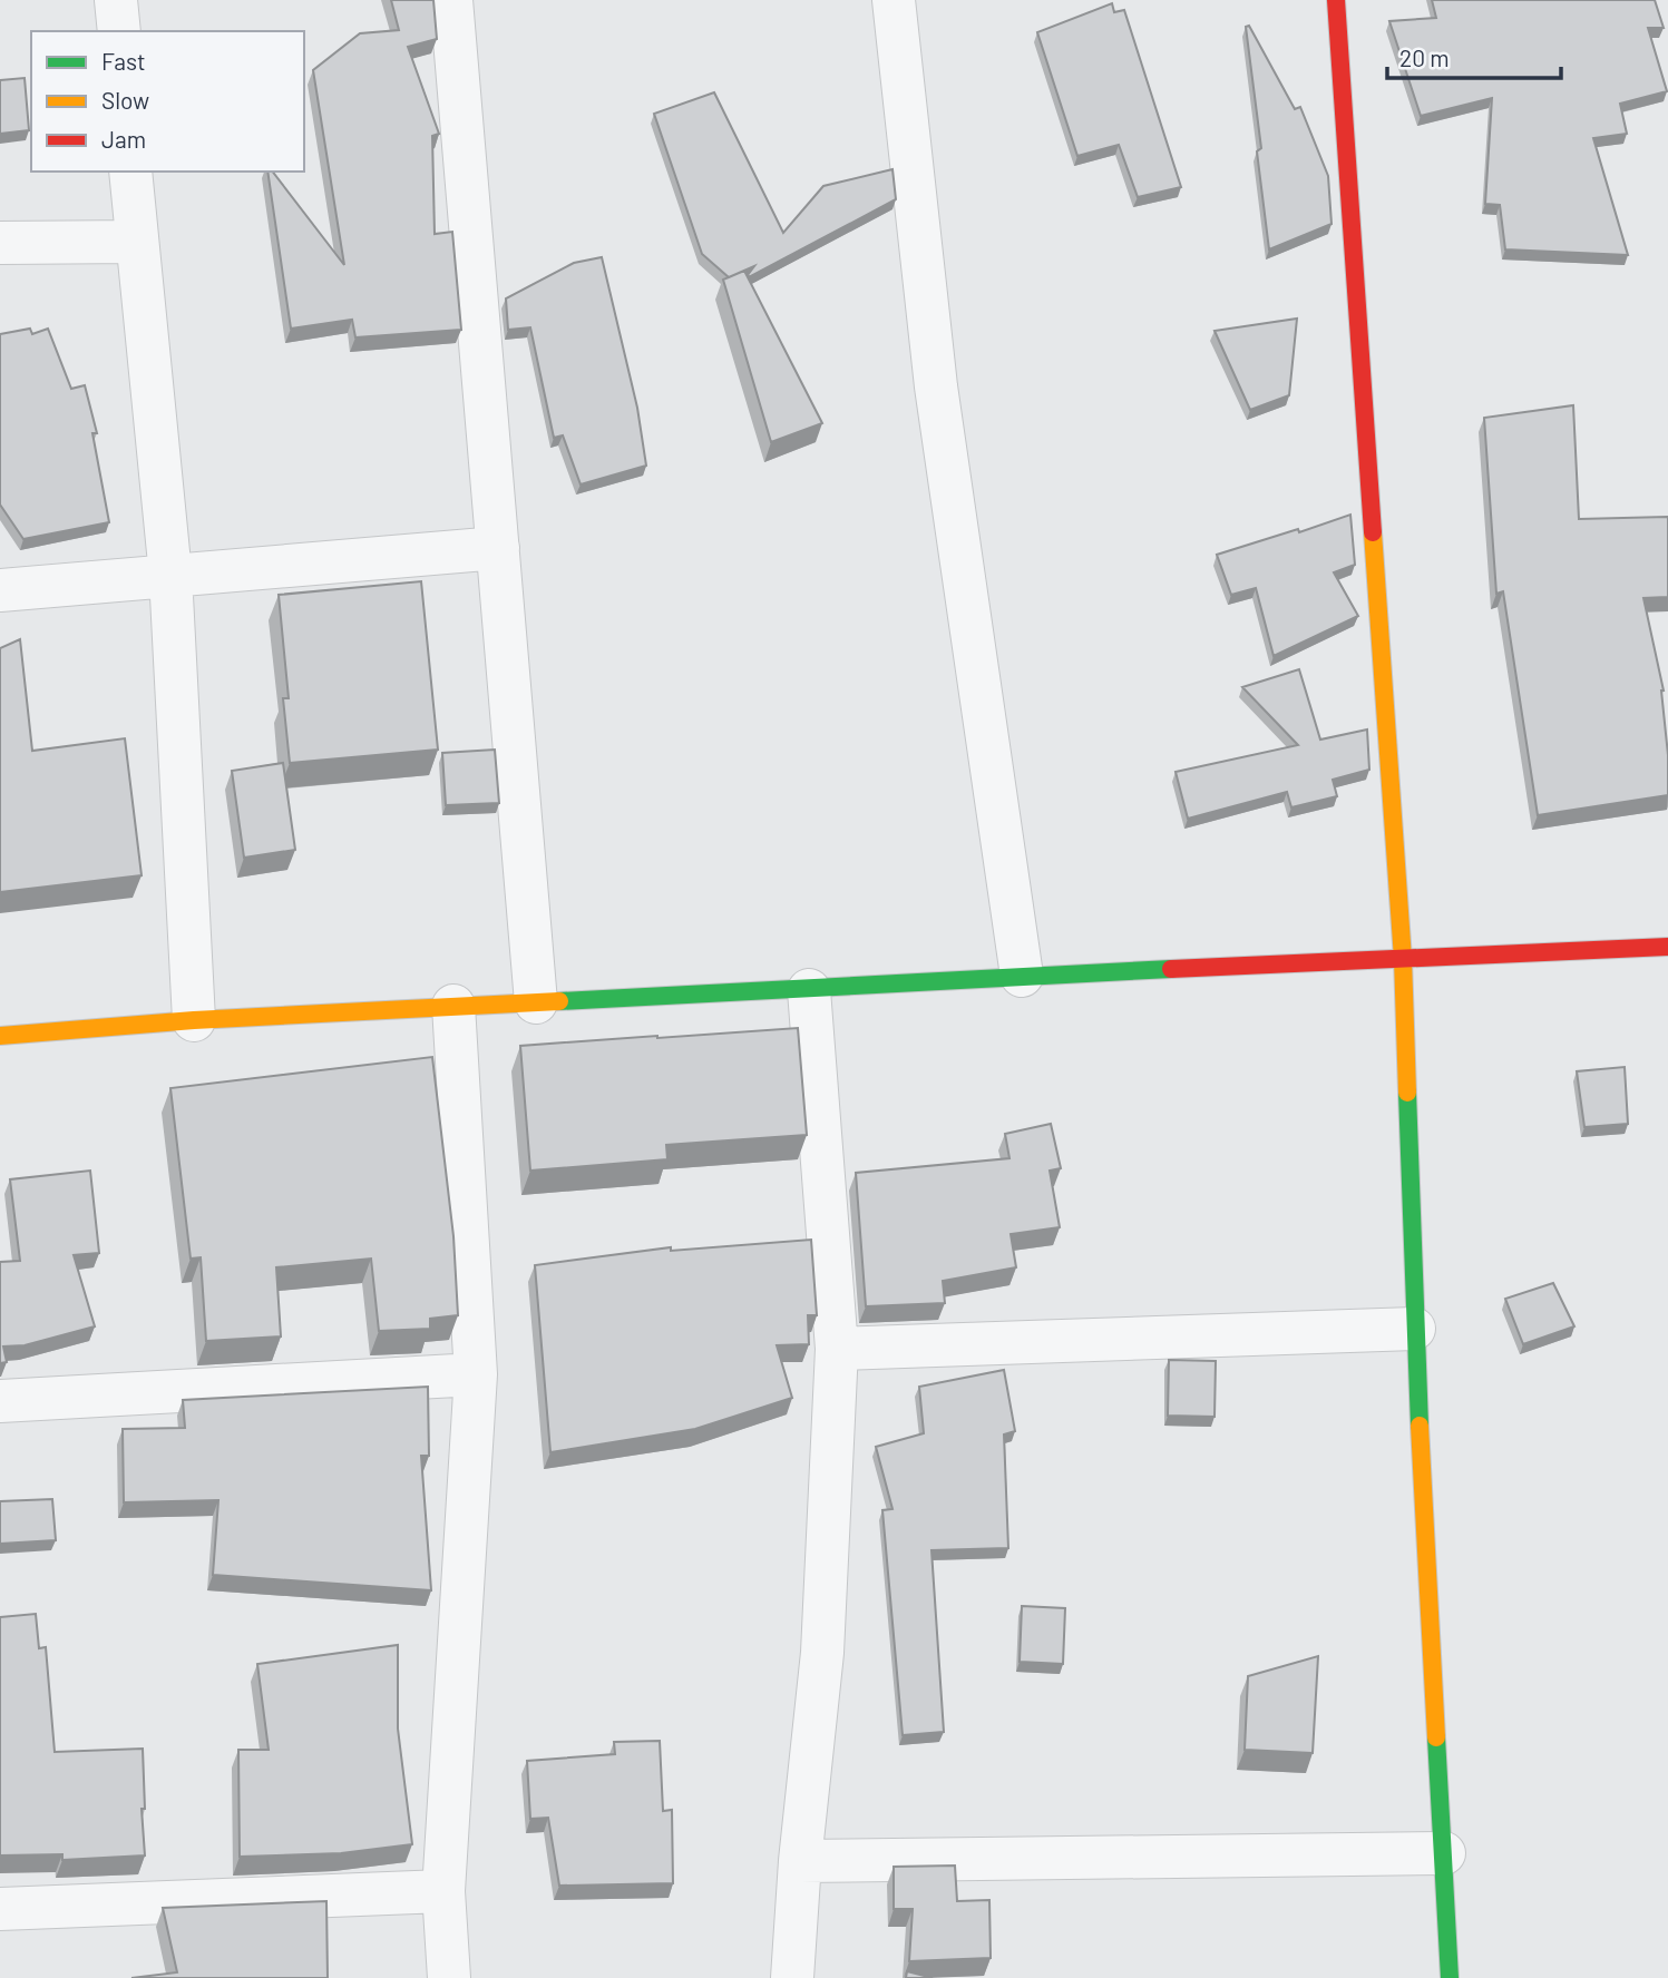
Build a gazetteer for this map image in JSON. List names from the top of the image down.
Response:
{
  "legend": ["Fast", "Slow", "Jam"],
  "scale_bar": "20 m"
}
